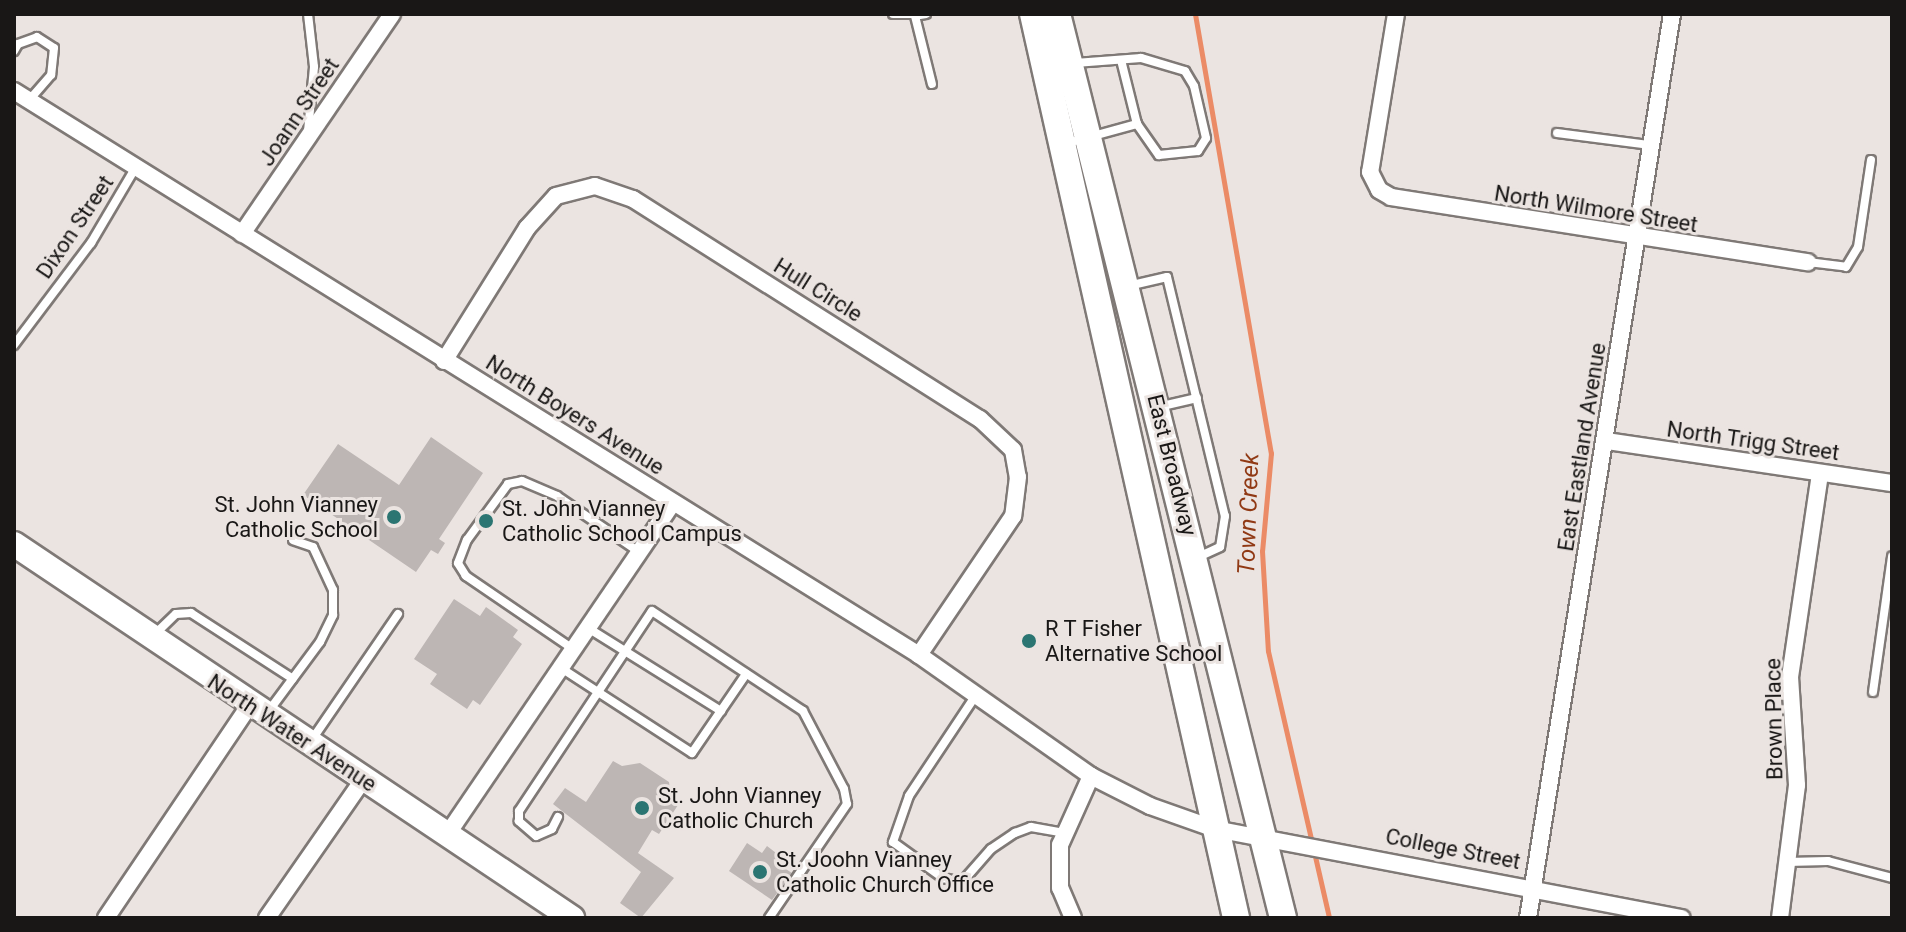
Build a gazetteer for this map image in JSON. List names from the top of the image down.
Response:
{
  "streets": {
    "main road": ["East Broadway", "North Water Avenue"],
    "street": [
      "Joann Street",
      "North Wilmore Street",
      "Hull Circle",
      "North Boyers Avenue",
      "North Trigg Street",
      "East Eastland Avenue",
      "Brown Place",
      "College Street"
    ],
    "lane": ["Dixon Street"]
  },
  "crossings": [
    ["Joann Street", "North Boyers Avenue"],
    ["North Wilmore Street", "East Eastland Avenue"],
    ["Dixon Street", "North Boyers Avenue"],
    ["Hull Circle", "North Boyers Avenue"],
    ["North Boyers Avenue", "East Broadway"],
    ["North Boyers Avenue", "College Street"],
    ["North Trigg Street", "East Eastland Avenue"],
    ["North Trigg Street", "Brown Place"],
    ["East Eastland Avenue", "College Street"],
    ["East Broadway", "College Street"]
  ],
  "water": ["Town Creek"],
  "places": [
    "St. John Vianney Catholic School",
    "St. John Vianney Catholic School Campus",
    "R T Fisher Alternative School",
    "St. John Vianney Catholic Church",
    "St. Joohn Vianney Catholic Church Office"
  ]
}
